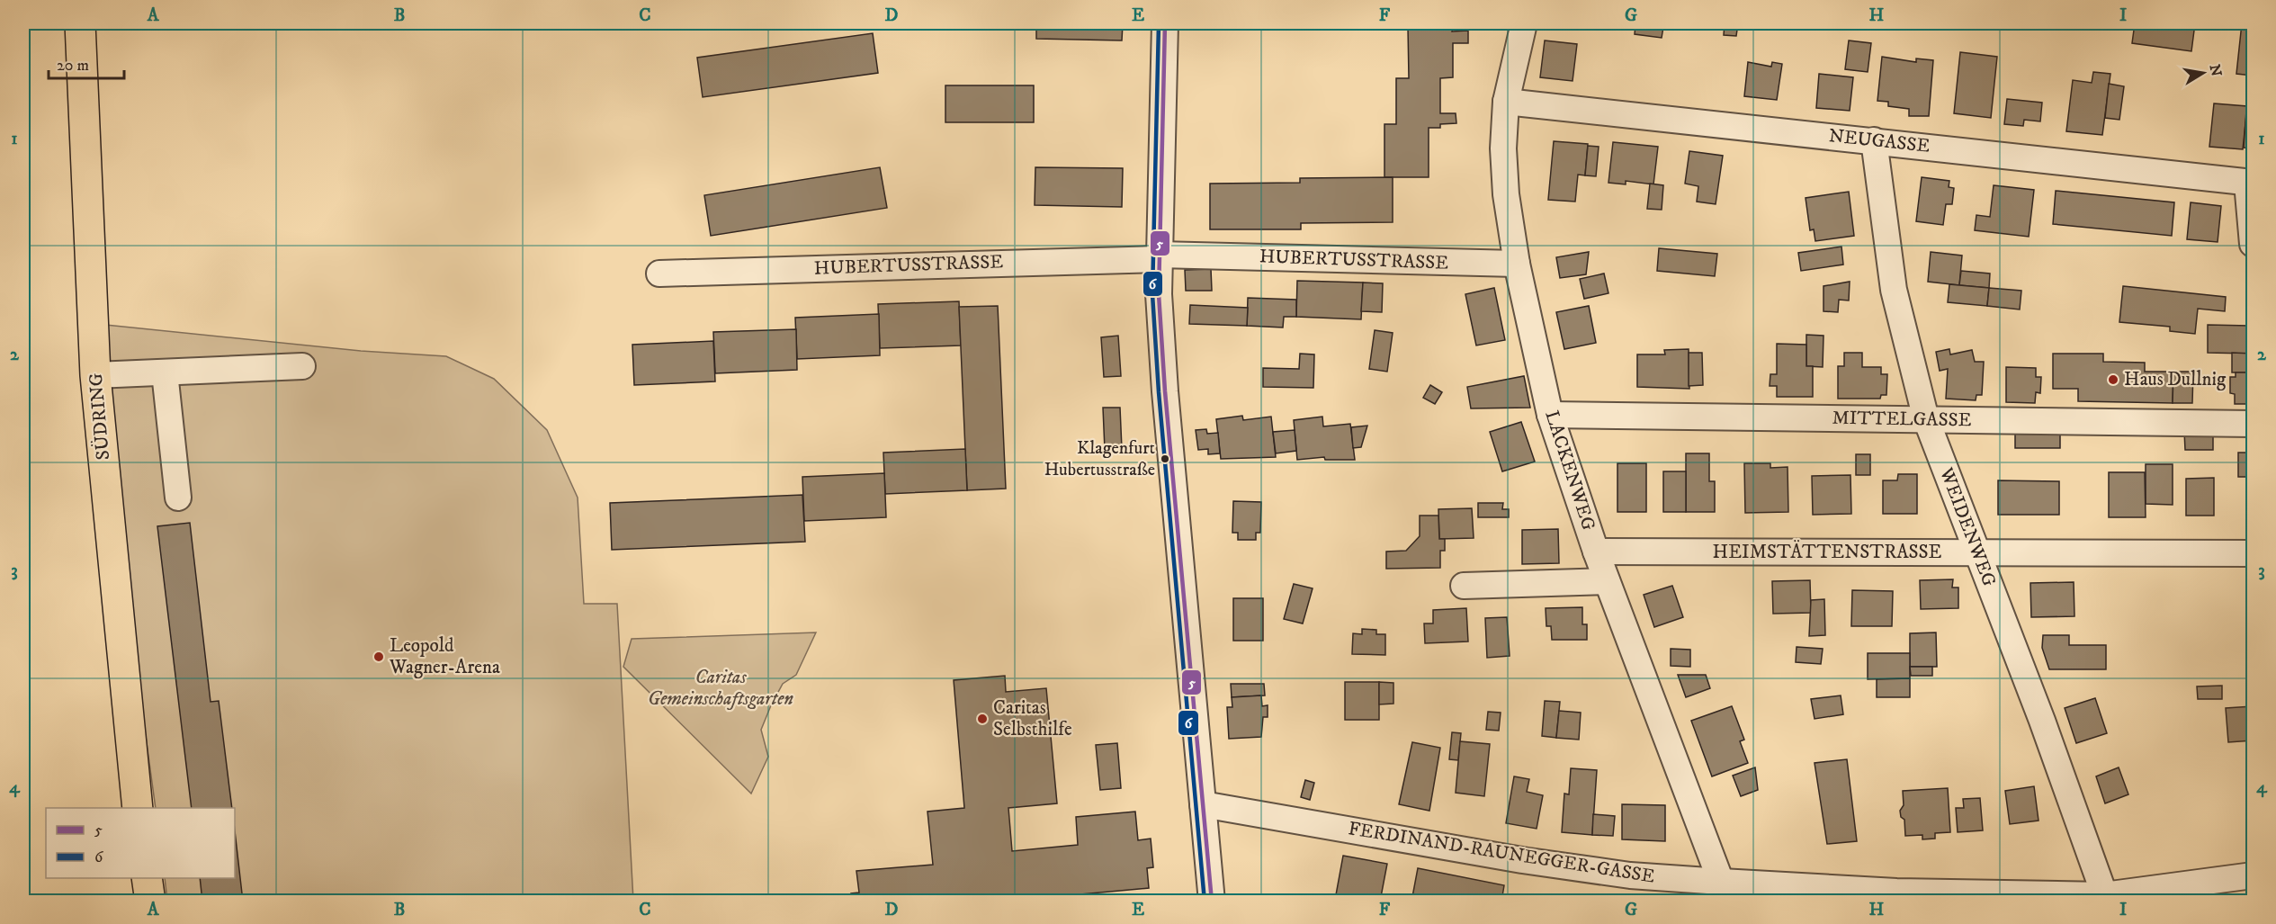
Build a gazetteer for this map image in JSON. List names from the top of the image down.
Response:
{
  "streets": {
    "main road": ["SÜDRING"],
    "street": [
      "NEUGASSE",
      "HUBERTUSSTRASSE",
      "MITTELGASSE",
      "LACKENWEG",
      "WEIDENWEG",
      "HEIMSTÄTTENSTRASSE",
      "FERDINAND-RAUNEGGER-GASSE"
    ]
  },
  "crossings": [
    ["NEUGASSE", "LACKENWEG"],
    ["NEUGASSE", "WEIDENWEG"],
    ["HUBERTUSSTRASSE", "LACKENWEG"],
    ["MITTELGASSE", "LACKENWEG"],
    ["MITTELGASSE", "WEIDENWEG"],
    ["LACKENWEG", "HEIMSTÄTTENSTRASSE"],
    ["LACKENWEG", "FERDINAND-RAUNEGGER-GASSE"],
    ["WEIDENWEG", "HEIMSTÄTTENSTRASSE"],
    ["WEIDENWEG", "FERDINAND-RAUNEGGER-GASSE"]
  ],
  "parks": ["Caritas Gemeinschaftsgarten"],
  "places": [
    "Haus Dullnig",
    "Klagenfurt Hubertusstraße",
    "Leopold Wagner-Arena",
    "Caritas Selbsthilfe"
  ],
  "lines": ["transit line 5", "transit line 6"],
  "legend": ["5", "6"],
  "scale_bar": "20 m",
  "north": "right",
  "grid": {
    "columns": [
      "A",
      "B",
      "C",
      "D",
      "E",
      "F",
      "G",
      "H",
      "I"
    ],
    "rows": [
      "1",
      "2",
      "3",
      "4"
    ]
  }
}
